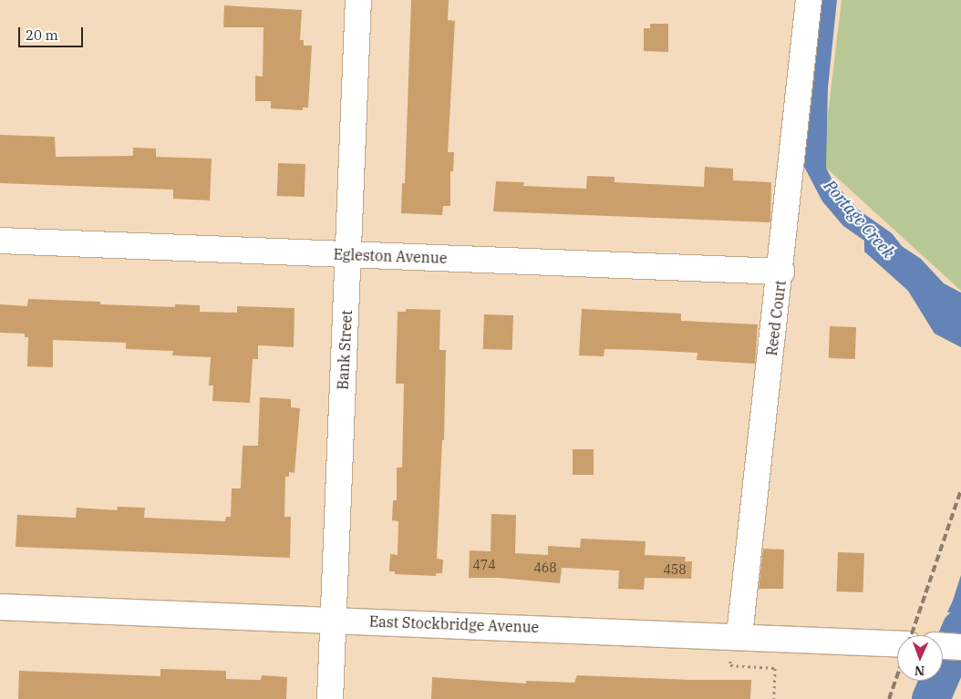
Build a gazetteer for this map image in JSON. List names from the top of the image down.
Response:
{
  "streets": {
    "street": [
      "Egleston Avenue",
      "Reed Court",
      "Bank Street",
      "East Stockbridge Avenue"
    ]
  },
  "crossings": [
    ["Egleston Avenue", "Reed Court"],
    ["Egleston Avenue", "Bank Street"],
    ["Reed Court", "East Stockbridge Avenue"],
    ["Bank Street", "East Stockbridge Avenue"]
  ],
  "water": ["Portage Creek"],
  "house_numbers": ["474", "468", "458"],
  "scale_bar": "20 m",
  "north": "bottom"
}
